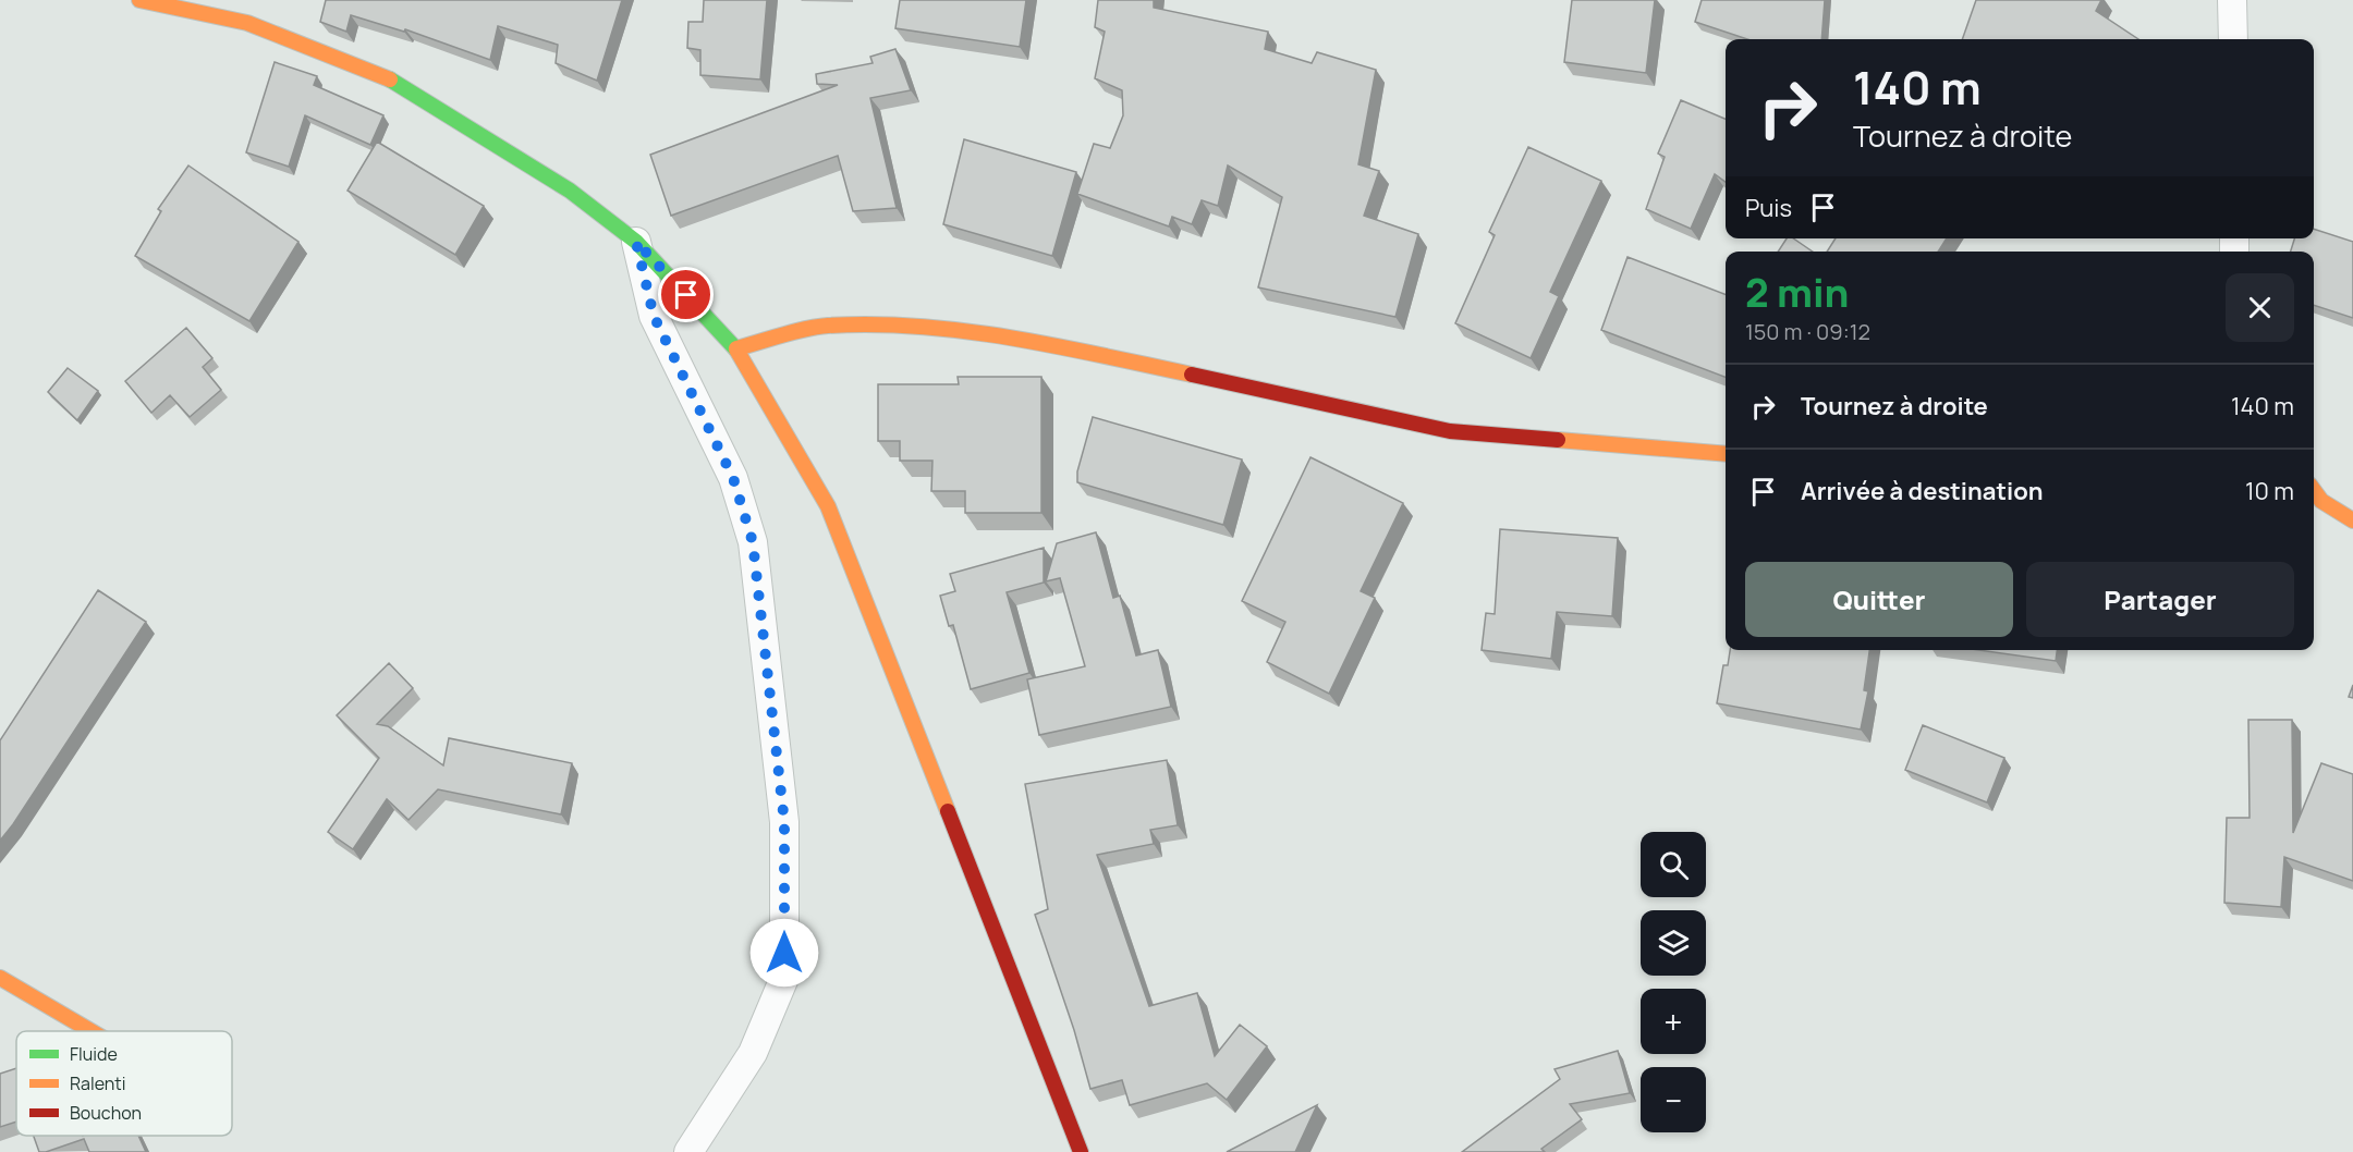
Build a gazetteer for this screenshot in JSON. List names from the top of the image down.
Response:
{
  "legend": ["Fluide", "Ralenti", "Bouchon"],
  "page": {
    "turn": ["140 m", "Tournez à droite"],
    "then": "Puis",
    "heading": ["2 min", "150 m · 09:12"],
    "list": [
      {
        "name": "Tournez à droite",
        "value": "140 m"
      },
      {
        "name": "Arrivée à destination",
        "value": "10 m"
      }
    ],
    "buttons": ["Quitter", "Partager"],
    "map_buttons": ["+", "−"]
  }
}
